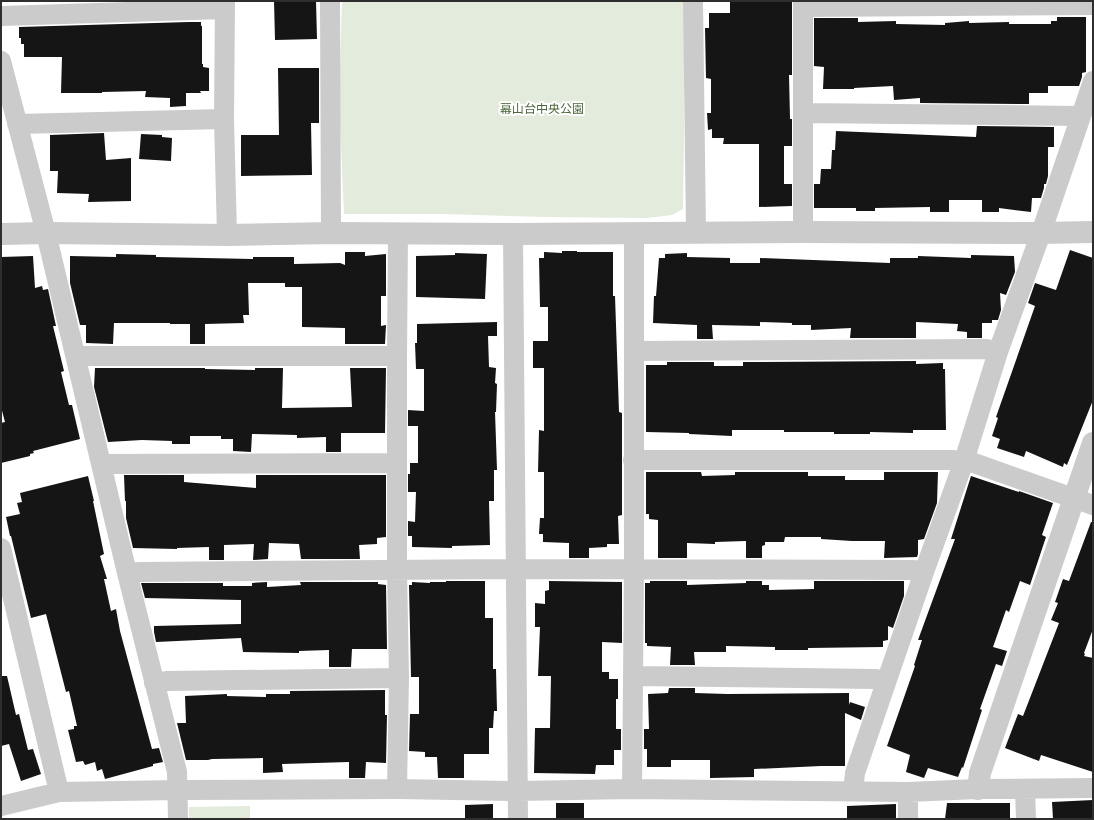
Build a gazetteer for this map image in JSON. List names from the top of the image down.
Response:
{
  "parks": ["幕山台中央公園"]
}
